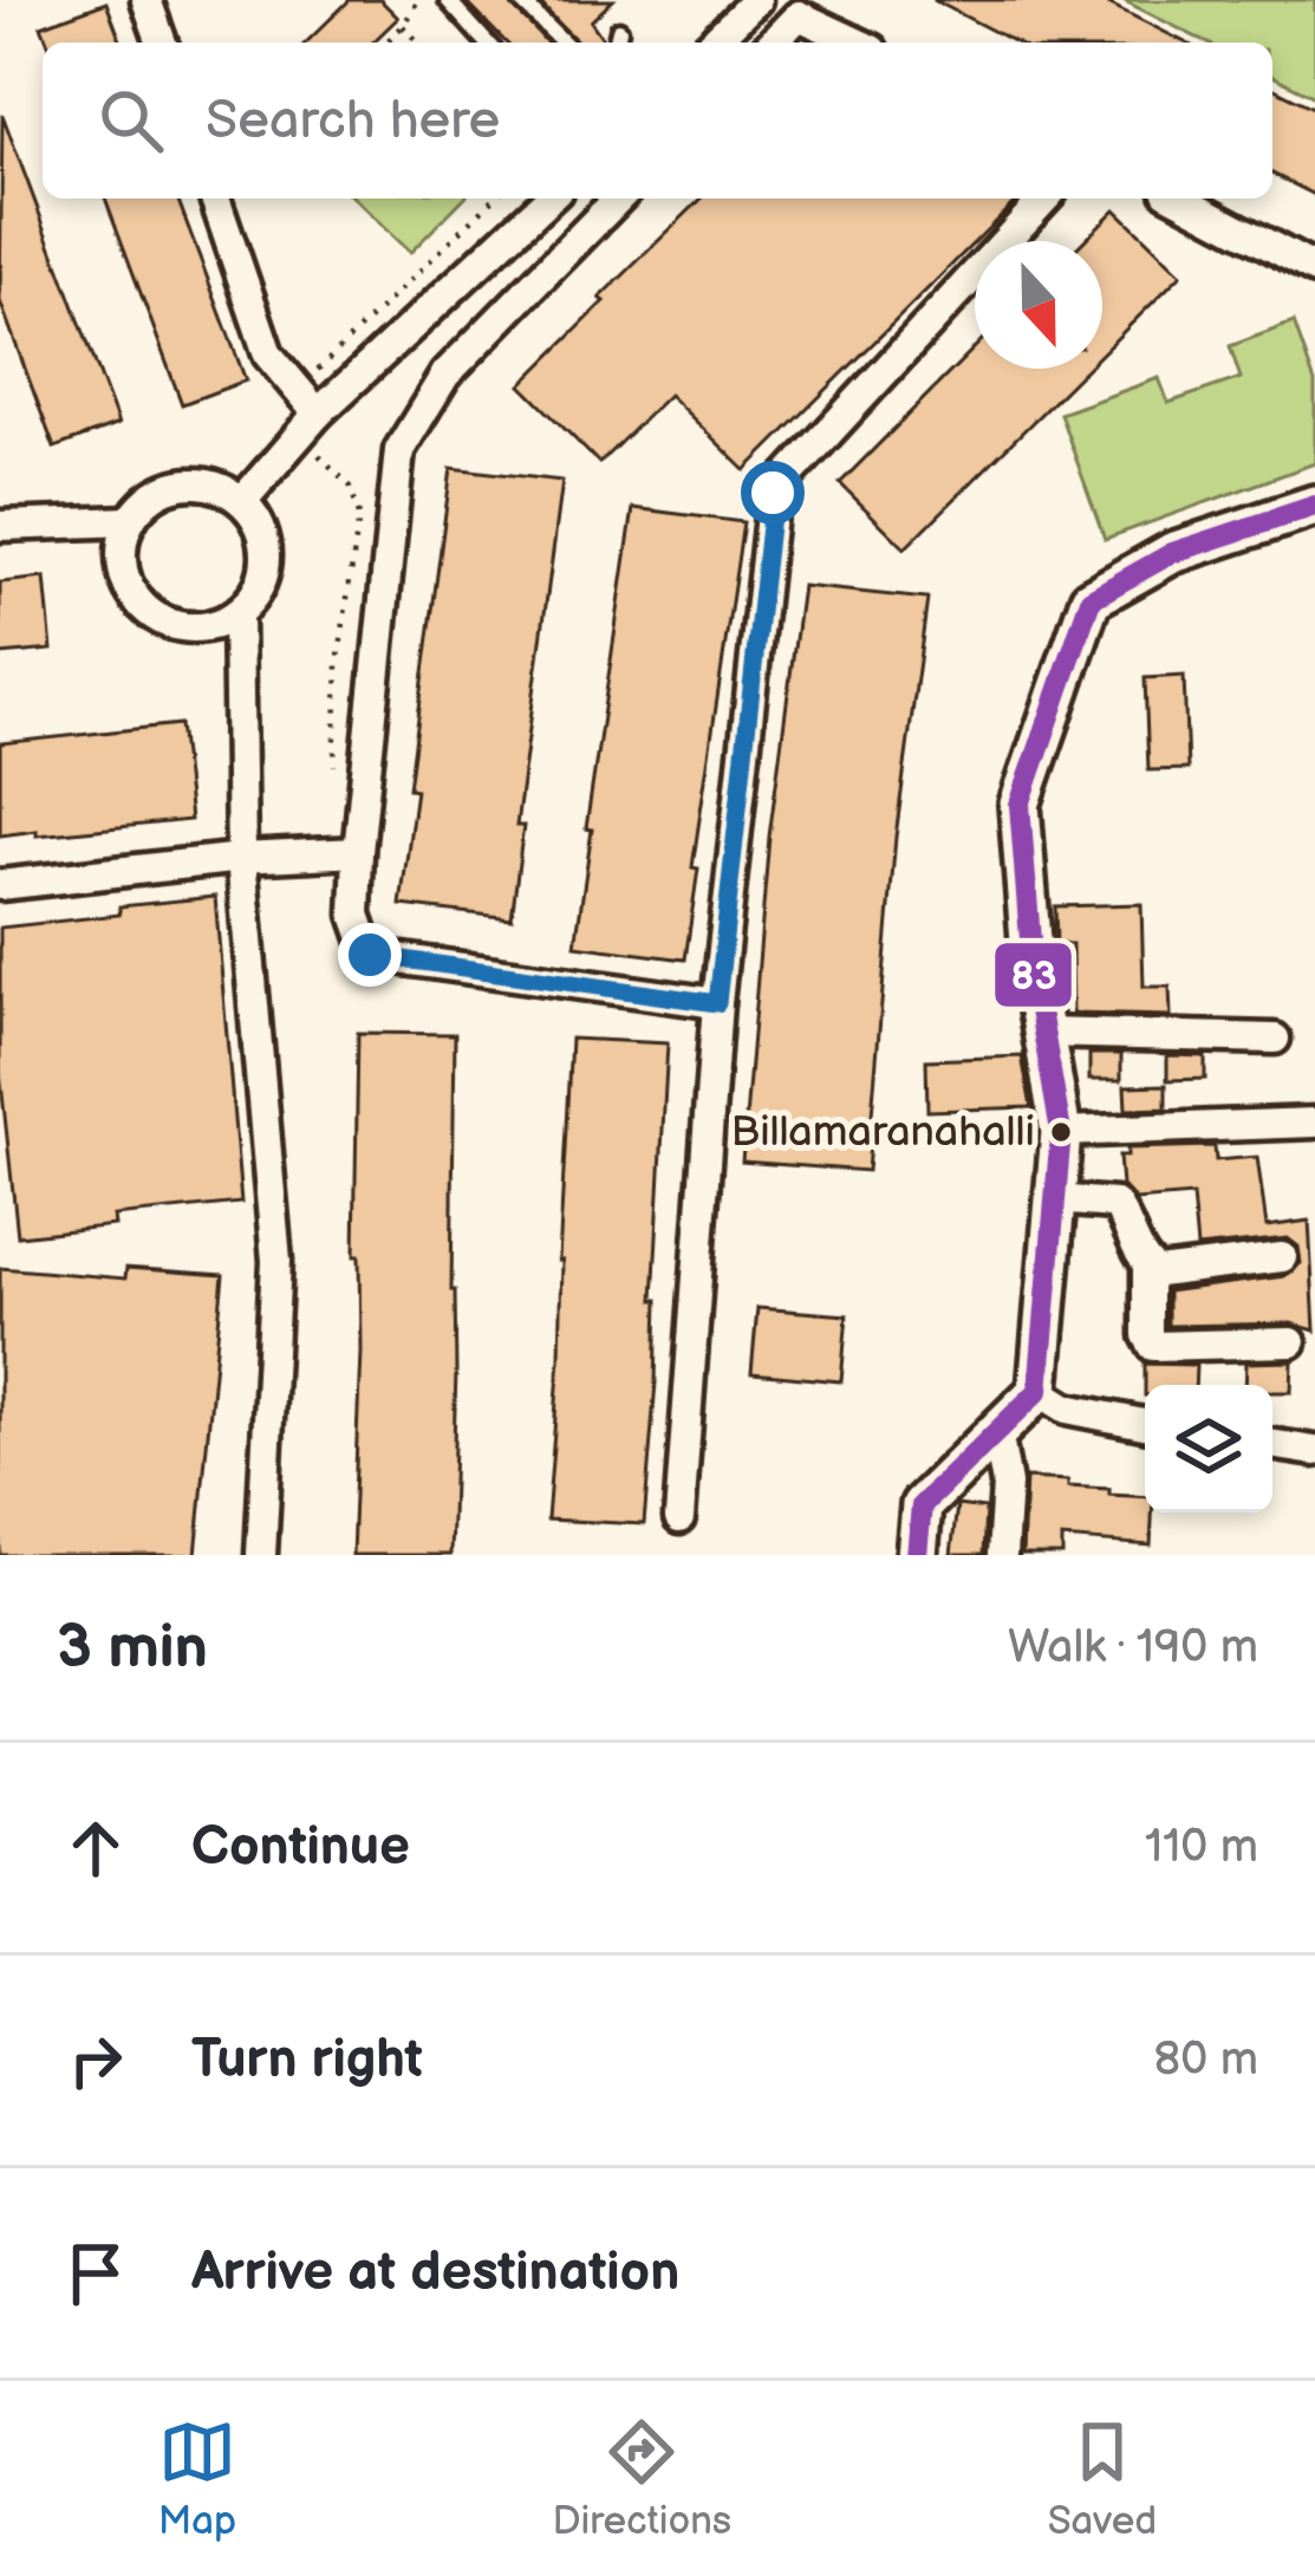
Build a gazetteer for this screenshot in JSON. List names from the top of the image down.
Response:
{
  "places": ["Billamaranahalli"],
  "lines": ["transit line 83"],
  "north": "bottom",
  "page": {
    "search": "Search here",
    "heading": ["3 min", "Walk · 190 m"],
    "list": [
      ["Continue", "110 m"],
      ["Turn right", "80 m"],
      "Arrive at destination"
    ],
    "nav": ["Map", "Directions", "Saved"]
  }
}
